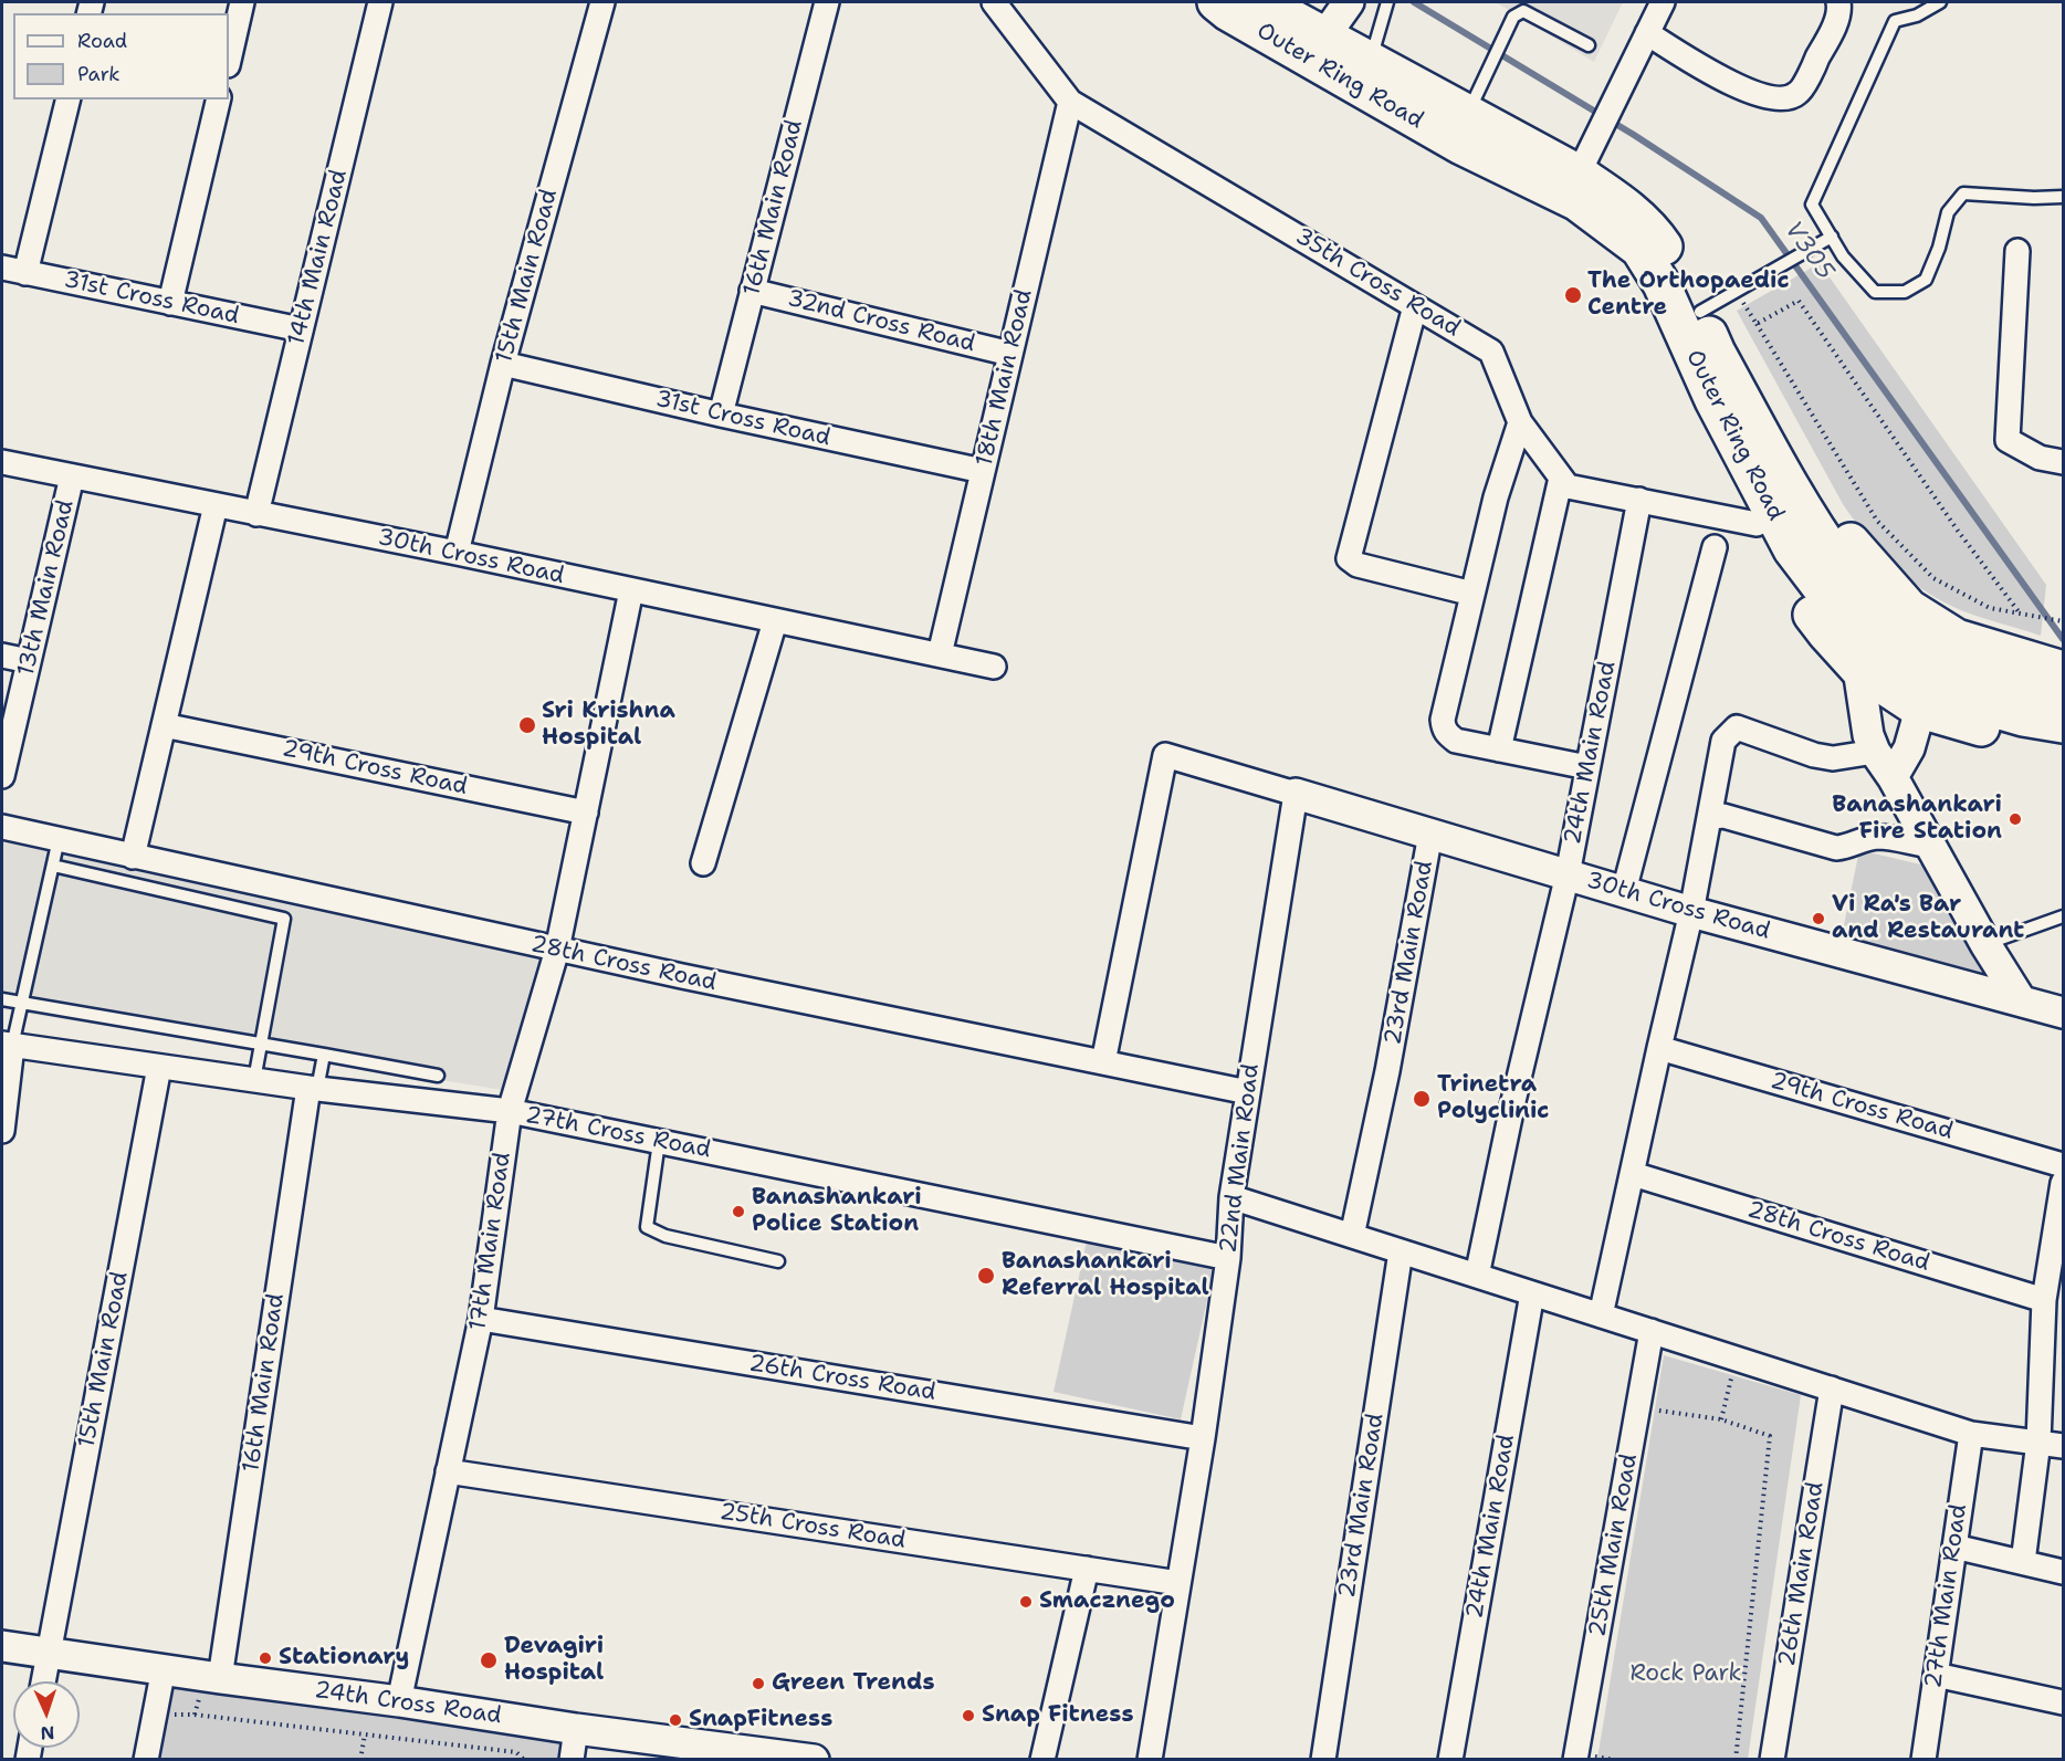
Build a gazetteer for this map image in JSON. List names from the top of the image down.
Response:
{
  "streets": {
    "highway": ["Outer Ring Road"],
    "street": [
      "16th Main Road",
      "14th Main Road",
      "15th Main Road",
      "35th Cross Road",
      "31st Cross Road",
      "32nd Cross Road",
      "18th Main Road",
      "30th Cross Road",
      "13th Main Road",
      "24th Main Road",
      "29th Cross Road",
      "23rd Main Road",
      "28th Cross Road",
      "27th Cross Road",
      "22nd Main Road",
      "17th Main Road",
      "26th Cross Road",
      "25th Cross Road",
      "25th Main Road",
      "26th Main Road",
      "27th Main Road",
      "24th Cross Road"
    ]
  },
  "crossings": [
    ["16th Main Road", "31st Cross Road"],
    ["16th Main Road", "32nd Cross Road"],
    ["16th Main Road", "27th Cross Road"],
    ["16th Main Road", "24th Cross Road"],
    ["14th Main Road", "31st Cross Road"],
    ["14th Main Road", "30th Cross Road"],
    ["15th Main Road", "31st Cross Road"],
    ["15th Main Road", "30th Cross Road"],
    ["15th Main Road", "27th Cross Road"],
    ["15th Main Road", "24th Cross Road"],
    ["35th Cross Road", "18th Main Road"],
    ["35th Cross Road", "24th Main Road"],
    ["31st Cross Road", "18th Main Road"],
    ["32nd Cross Road", "18th Main Road"],
    ["18th Main Road", "30th Cross Road"],
    ["30th Cross Road", "13th Main Road"],
    ["30th Cross Road", "24th Main Road"],
    ["30th Cross Road", "23rd Main Road"],
    ["30th Cross Road", "22nd Main Road"],
    ["30th Cross Road", "17th Main Road"],
    ["29th Cross Road", "17th Main Road"],
    ["28th Cross Road", "22nd Main Road"],
    ["28th Cross Road", "17th Main Road"],
    ["27th Cross Road", "22nd Main Road"],
    ["27th Cross Road", "17th Main Road"],
    ["22nd Main Road", "26th Cross Road"],
    ["22nd Main Road", "25th Cross Road"],
    ["17th Main Road", "26th Cross Road"],
    ["17th Main Road", "25th Cross Road"],
    ["17th Main Road", "24th Cross Road"]
  ],
  "water": ["V305"],
  "parks": ["Rock Park"],
  "places": [
    "The Orthopaedic Centre",
    "Sri Krishna Hospital",
    "Banashankari Fire Station",
    "Vi Ra's Bar and Restaurant",
    "Trinetra Polyclinic",
    "Banashankari Police Station",
    "Banashankari Referral Hospital",
    "Smacznego",
    "Stationary",
    "Devagiri Hospital",
    "Green Trends",
    "Snap Fitness",
    "SnapFitness"
  ],
  "legend": ["Road", "Park"],
  "north": "bottom"
}
